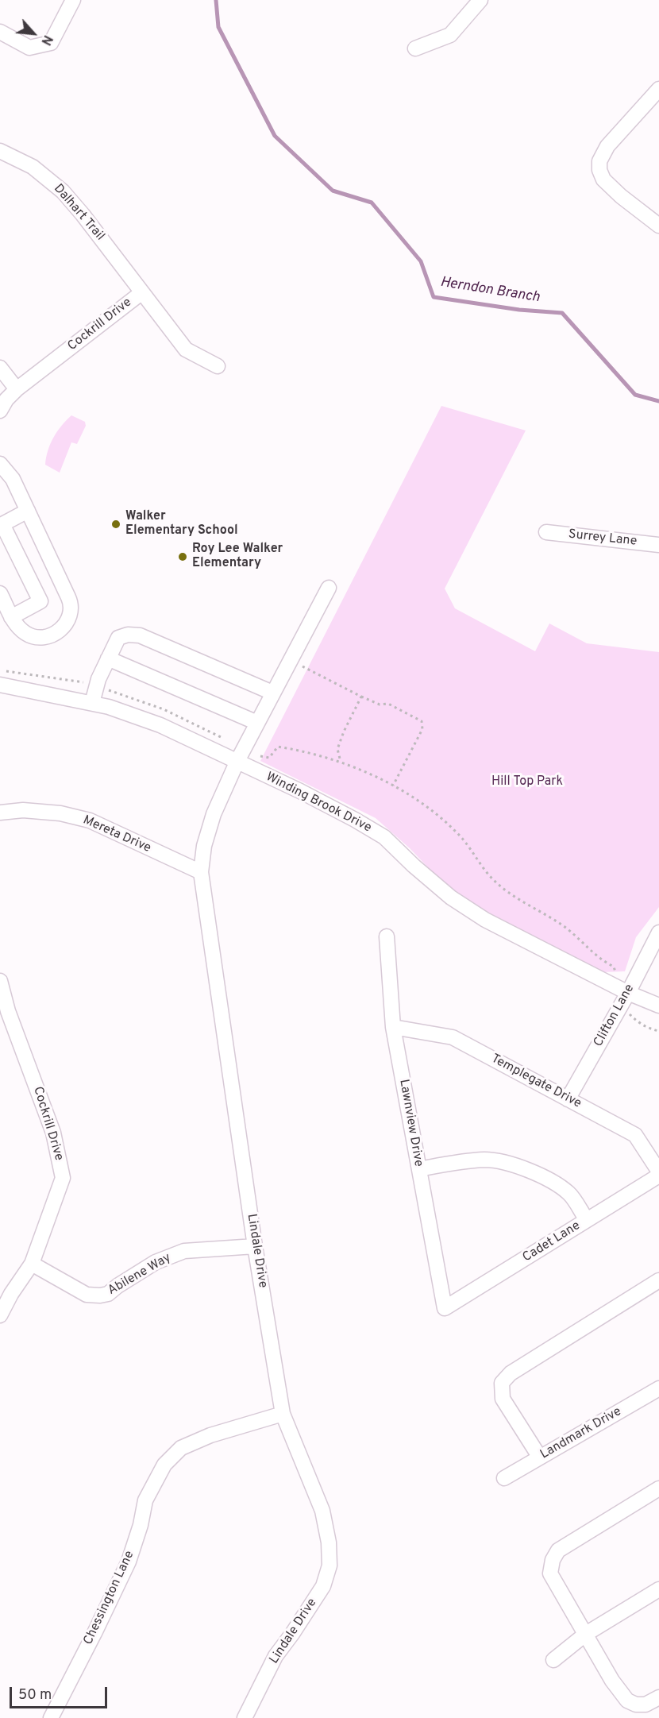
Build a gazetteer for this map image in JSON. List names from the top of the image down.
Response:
{
  "streets": {
    "street": [
      "Dalhart Trail",
      "Cockrill Drive",
      "Surrey Lane",
      "Winding Brook Drive",
      "Mereta Drive",
      "Clifton Lane",
      "Templegate Drive",
      "Lawnview Drive",
      "Cadet Lane",
      "Lindale Drive",
      "Abilene Way",
      "Landmark Drive",
      "Chessington Lane"
    ]
  },
  "crossings": [
    ["Dalhart Trail", "Cockrill Drive"],
    ["Cockrill Drive", "Abilene Way"],
    ["Winding Brook Drive", "Clifton Lane"],
    ["Winding Brook Drive", "Lindale Drive"],
    ["Mereta Drive", "Lindale Drive"],
    ["Clifton Lane", "Templegate Drive"],
    ["Templegate Drive", "Lawnview Drive"],
    ["Lawnview Drive", "Cadet Lane"],
    ["Lindale Drive", "Abilene Way"],
    ["Lindale Drive", "Chessington Lane"]
  ],
  "water": ["Herndon Branch"],
  "parks": ["Hill Top Park"],
  "places": ["Walker Elementary School", "Roy Lee Walker Elementary"],
  "scale_bar": "50 m",
  "north": "bottom right"
}
